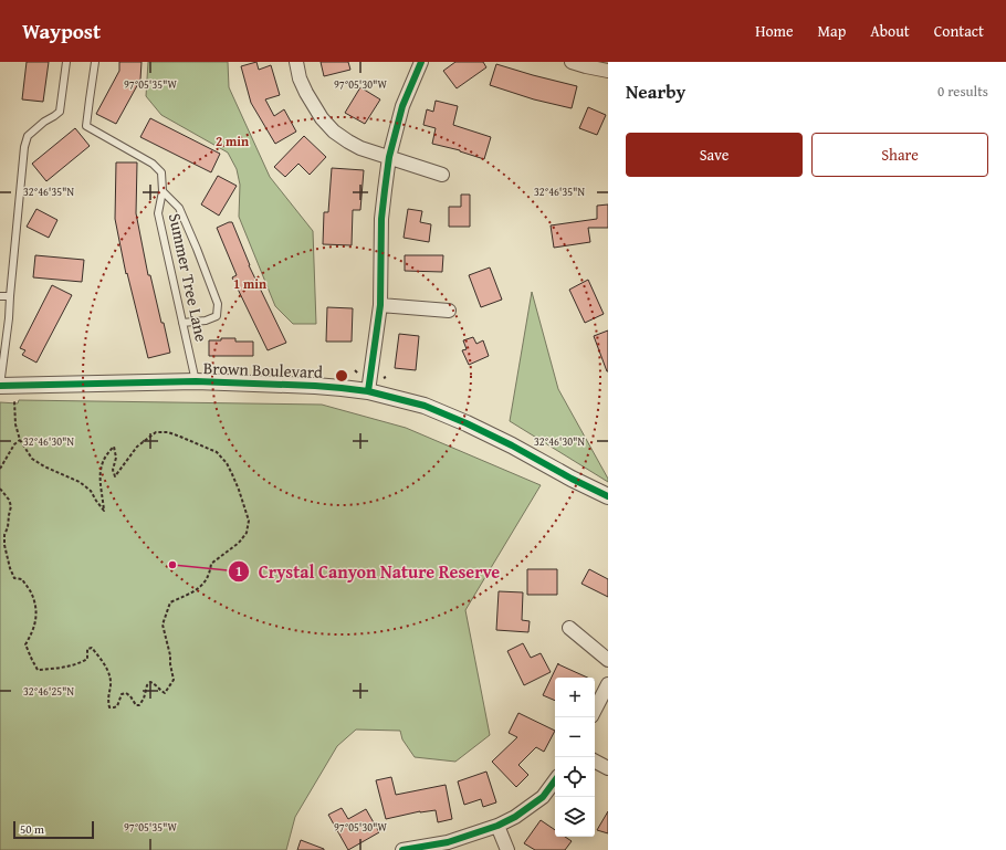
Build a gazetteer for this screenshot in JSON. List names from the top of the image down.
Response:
{
  "streets": {
    "street": ["Brown Boulevard"],
    "lane": ["Summer Tree Lane"]
  },
  "crossings": [
    ["Summer Tree Lane", "Brown Boulevard"]
  ],
  "places": ["Crystal Canyon Nature Reserve"],
  "scale_bar": "50 m",
  "page": {
    "header": "Waypost",
    "nav": [
      "Home",
      "Map",
      "About",
      "Contact"
    ],
    "heading": ["Nearby", "0 results"],
    "buttons": ["Save", "Share"],
    "map_buttons": ["+", "−"],
    "scale": "50 m"
  },
  "coordinates": [
    "97°05'35\"W",
    "97°05'30\"W",
    "32°46'35\"N",
    "32°46'30\"N",
    "32°46'25\"N"
  ],
  "rings": ["2 min", "1 min"]
}
